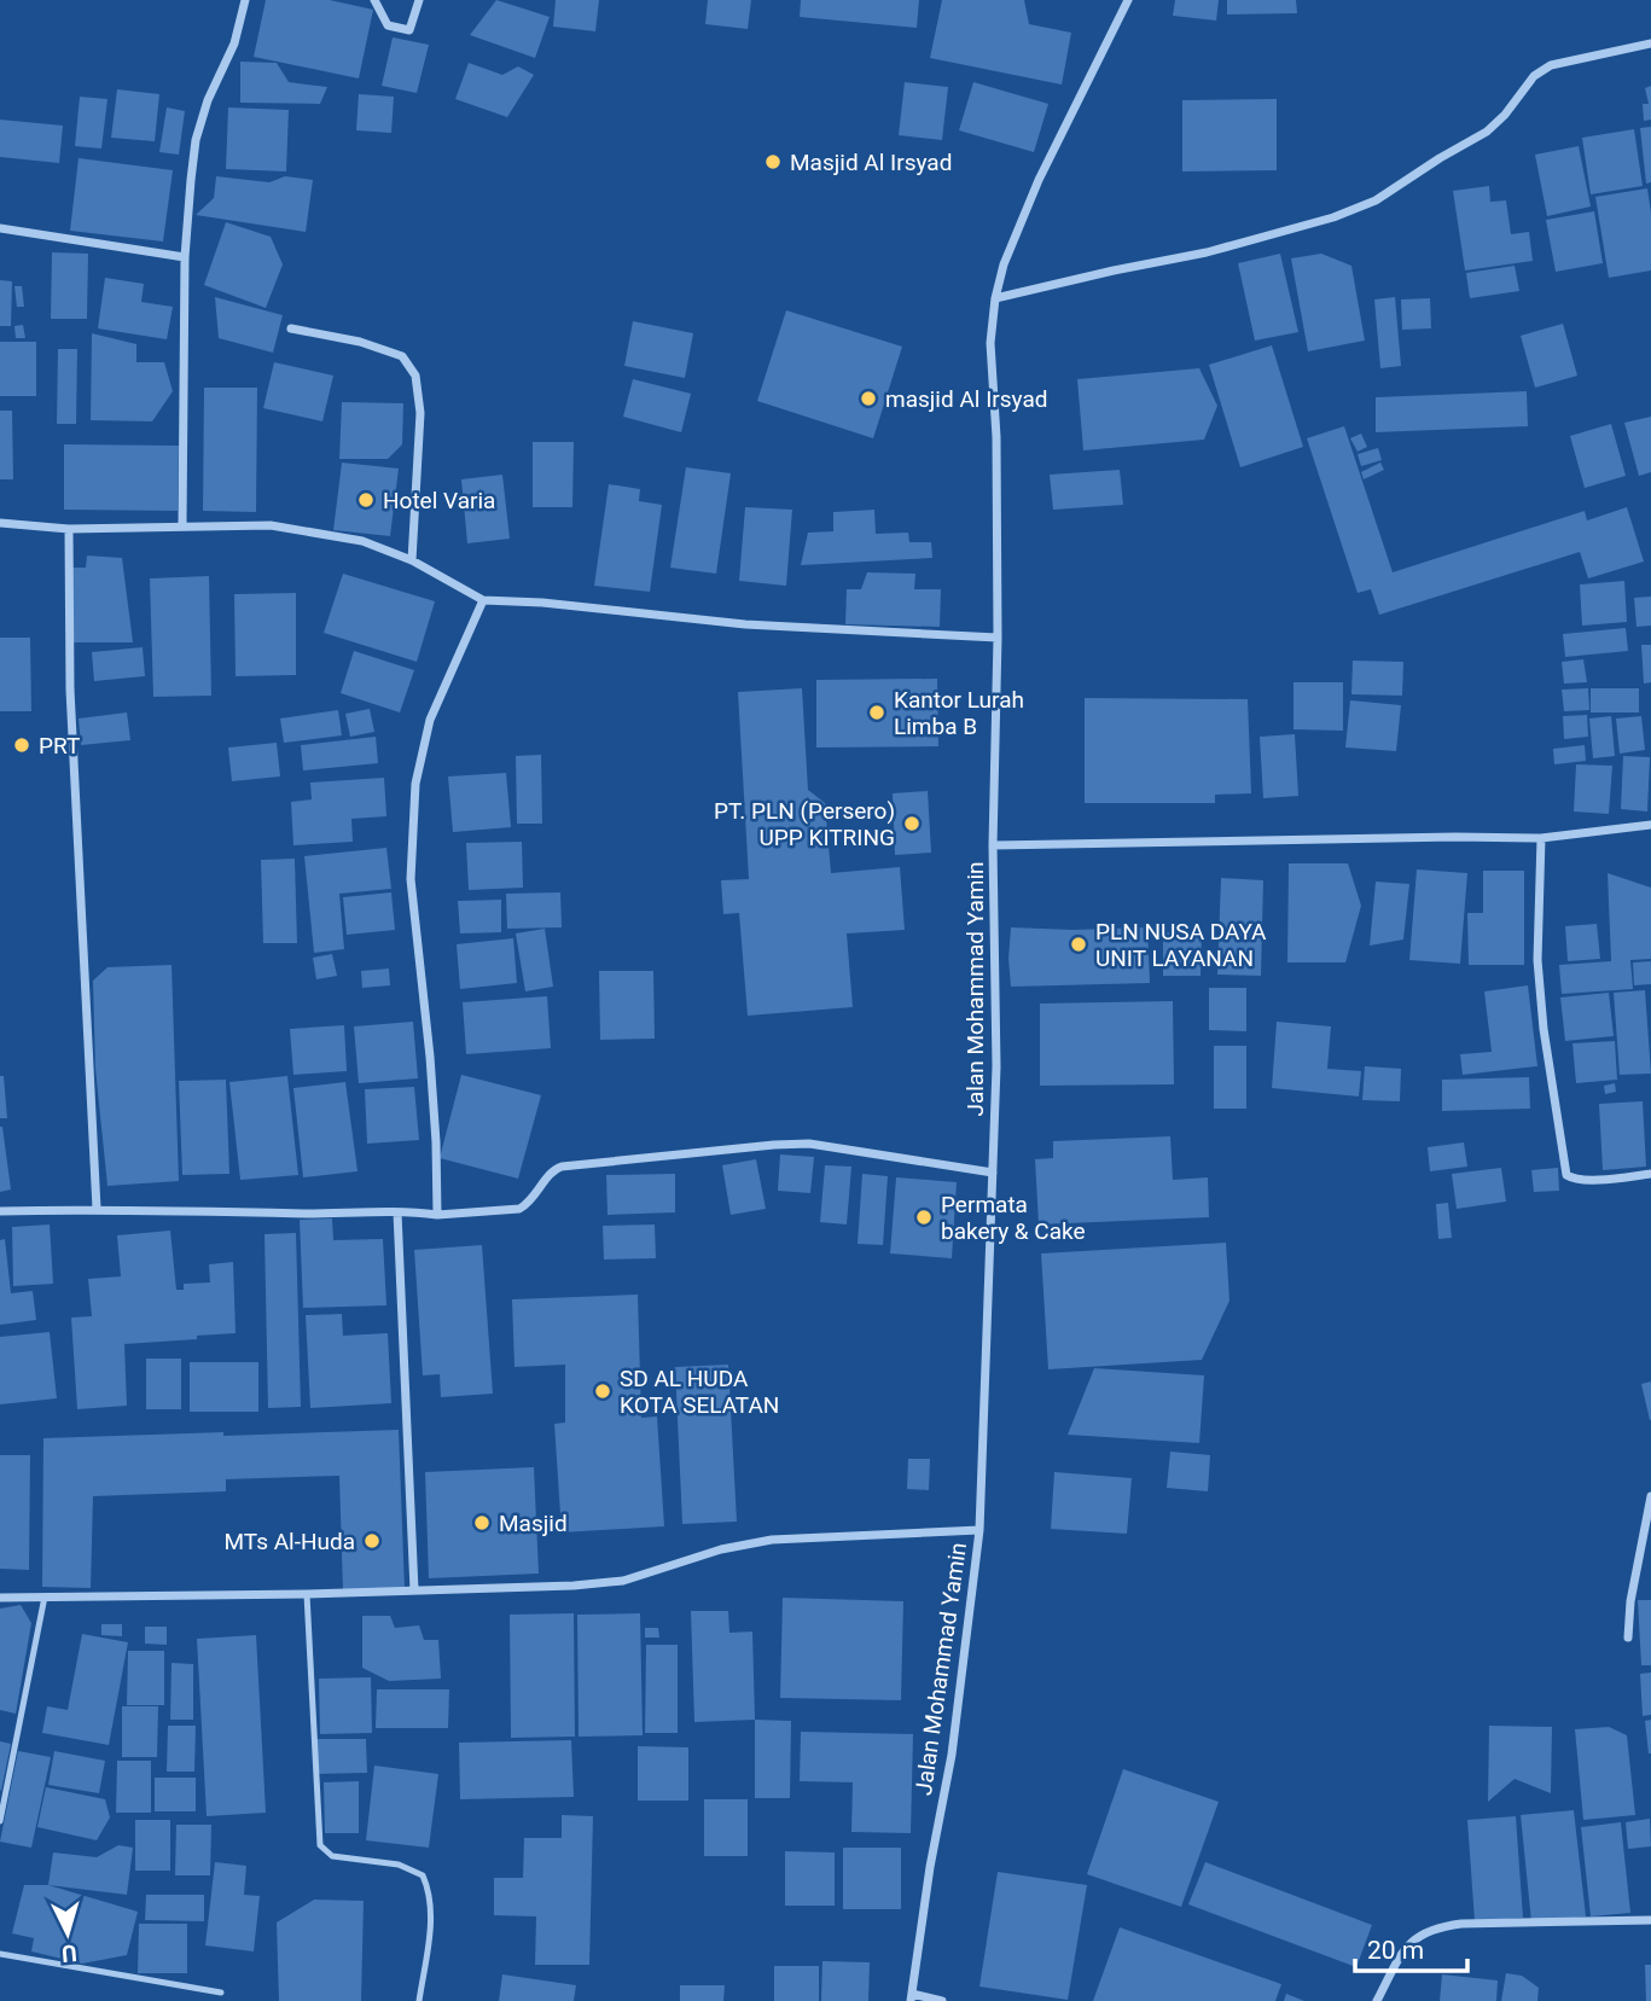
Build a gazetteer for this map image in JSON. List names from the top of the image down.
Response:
{
  "streets": {
    "street": ["Jalan Mohammad Yamin"]
  },
  "places": [
    "Masjid Al Irsyad",
    "masjid Al Irsyad",
    "Hotel Varia",
    "Kantor Lurah Limba B",
    "PRT",
    "PT. PLN (Persero) UPP KITRING",
    "PLN NUSA DAYA UNIT LAYANAN",
    "Permata bakery & Cake",
    "SD AL HUDA KOTA SELATAN",
    "Masjid",
    "MTs Al-Huda"
  ],
  "scale_bar": "20 m",
  "north": "bottom"
}
